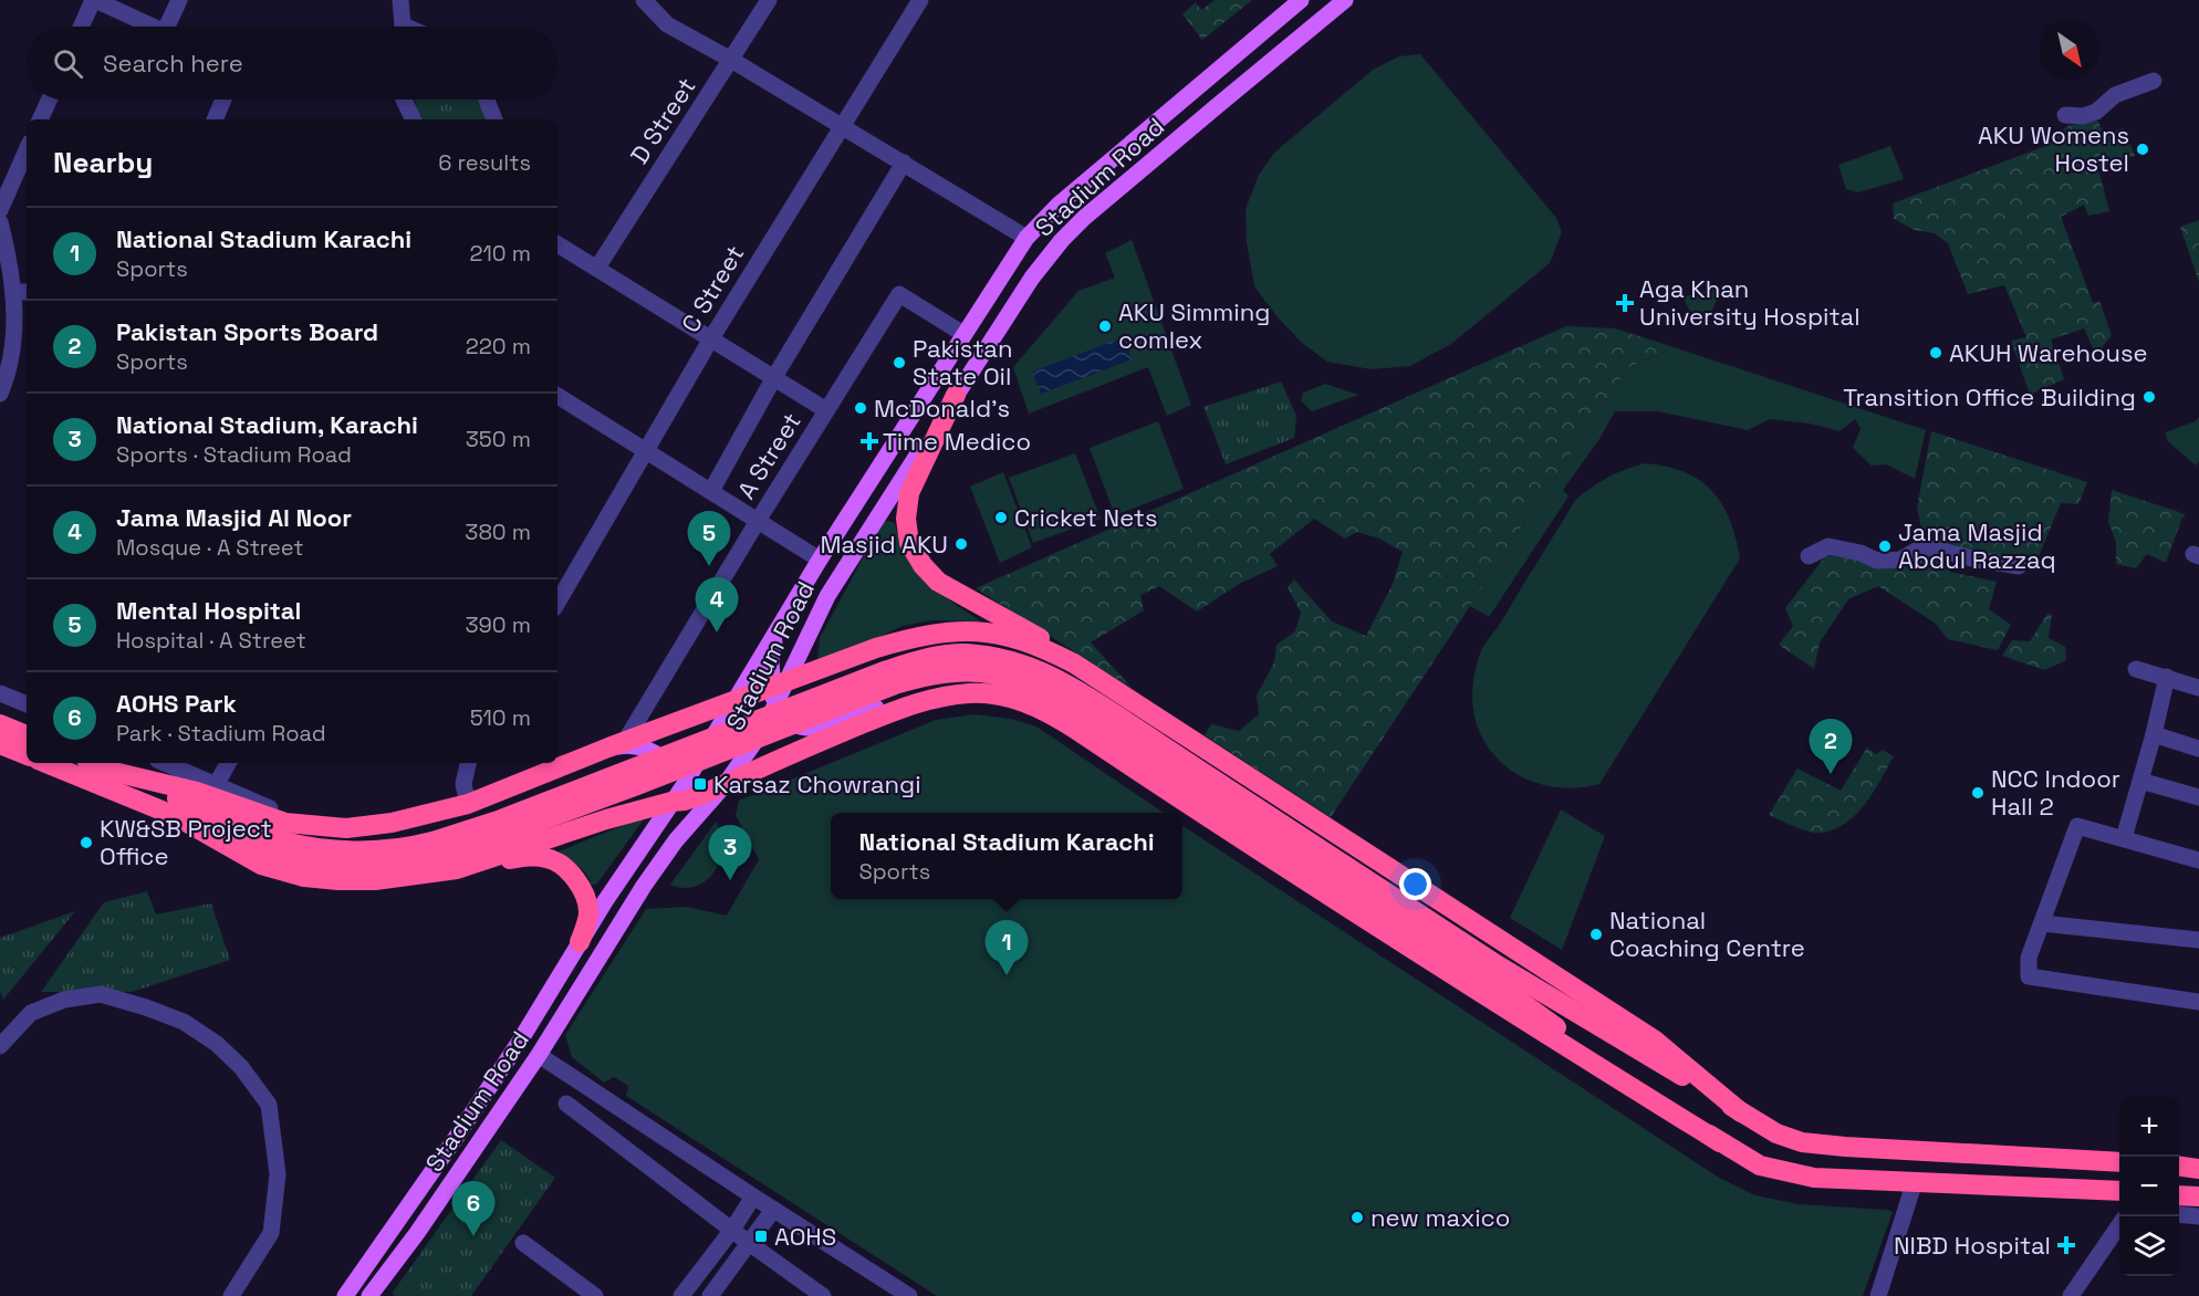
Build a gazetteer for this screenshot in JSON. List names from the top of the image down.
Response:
{
  "streets": {
    "main road": ["Stadium Road"],
    "street": ["D Street", "C Street", "A Street"]
  },
  "crossings": [
    ["Stadium Road", "A Street"]
  ],
  "places": {
    "other": [
      "AKU Womens Hostel",
      "AKU Simming comlex",
      "AKUH Warehouse",
      "Pakistan State Oil",
      "Transition Office Building",
      "McDonald's",
      "Cricket Nets",
      "Masjid AKU",
      "Jama Masjid Abdul Razzaq",
      "NCC Indoor Hall 2",
      "KW&SB Project Office",
      "National Coaching Centre",
      "new maxico"
    ],
    "health": ["Aga Khan University Hospital", "Time Medico", "NIBD Hospital"],
    "transit": ["Karsaz Chowrangi", "AOHS"]
  },
  "north": "bottom right",
  "page": {
    "search": "Search here",
    "heading": ["Nearby", "6 results"],
    "list": [
      {
        "mark": "1",
        "name": "National Stadium Karachi",
        "note": "Sports",
        "value": "210 m"
      },
      {
        "mark": "2",
        "name": "Pakistan Sports Board",
        "note": "Sports",
        "value": "220 m"
      },
      {
        "mark": "3",
        "name": "National Stadium, Karachi",
        "note": "Sports · Stadium Road",
        "value": "350 m"
      },
      {
        "mark": "4",
        "name": "Jama Masjid Al Noor",
        "note": "Mosque · A Street",
        "value": "380 m"
      },
      {
        "mark": "5",
        "name": "Mental Hospital",
        "note": "Hospital · A Street",
        "value": "390 m"
      },
      {
        "mark": "6",
        "name": "AOHS Park",
        "note": "Park · Stadium Road",
        "value": "510 m"
      }
    ],
    "pins": [
      "5",
      "4",
      "2",
      "3",
      "1",
      "6"
    ],
    "popup": ["National Stadium Karachi", "Sports"],
    "map_buttons": ["+", "−"]
  }
}
